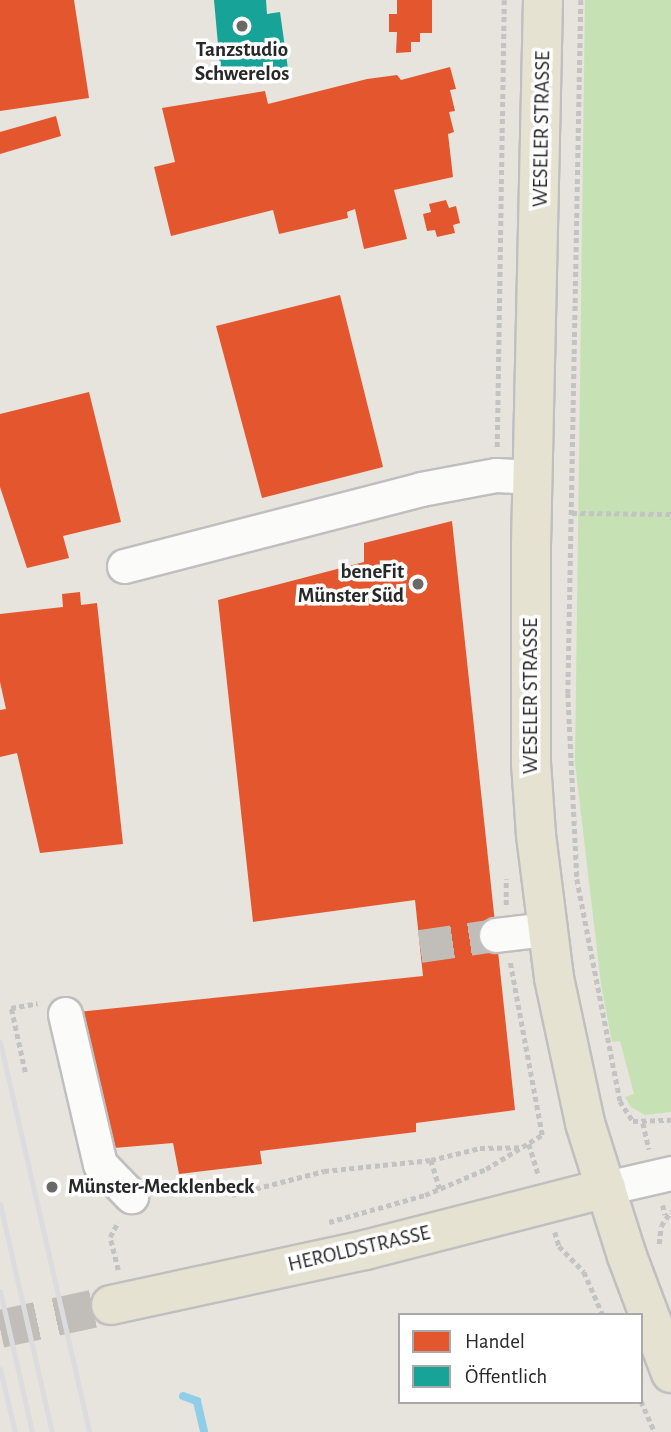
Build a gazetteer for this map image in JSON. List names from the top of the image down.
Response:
{
  "streets": {
    "main road": ["WESELER STRASSE", "HEROLDSTRASSE"]
  },
  "crossings": [
    ["WESELER STRASSE", "HEROLDSTRASSE"]
  ],
  "places": ["Tanzstudio Schwerelos", "beneFit Münster Süd", "Münster-Mecklenbeck"],
  "legend": ["Handel", "Öffentlich"]
}
